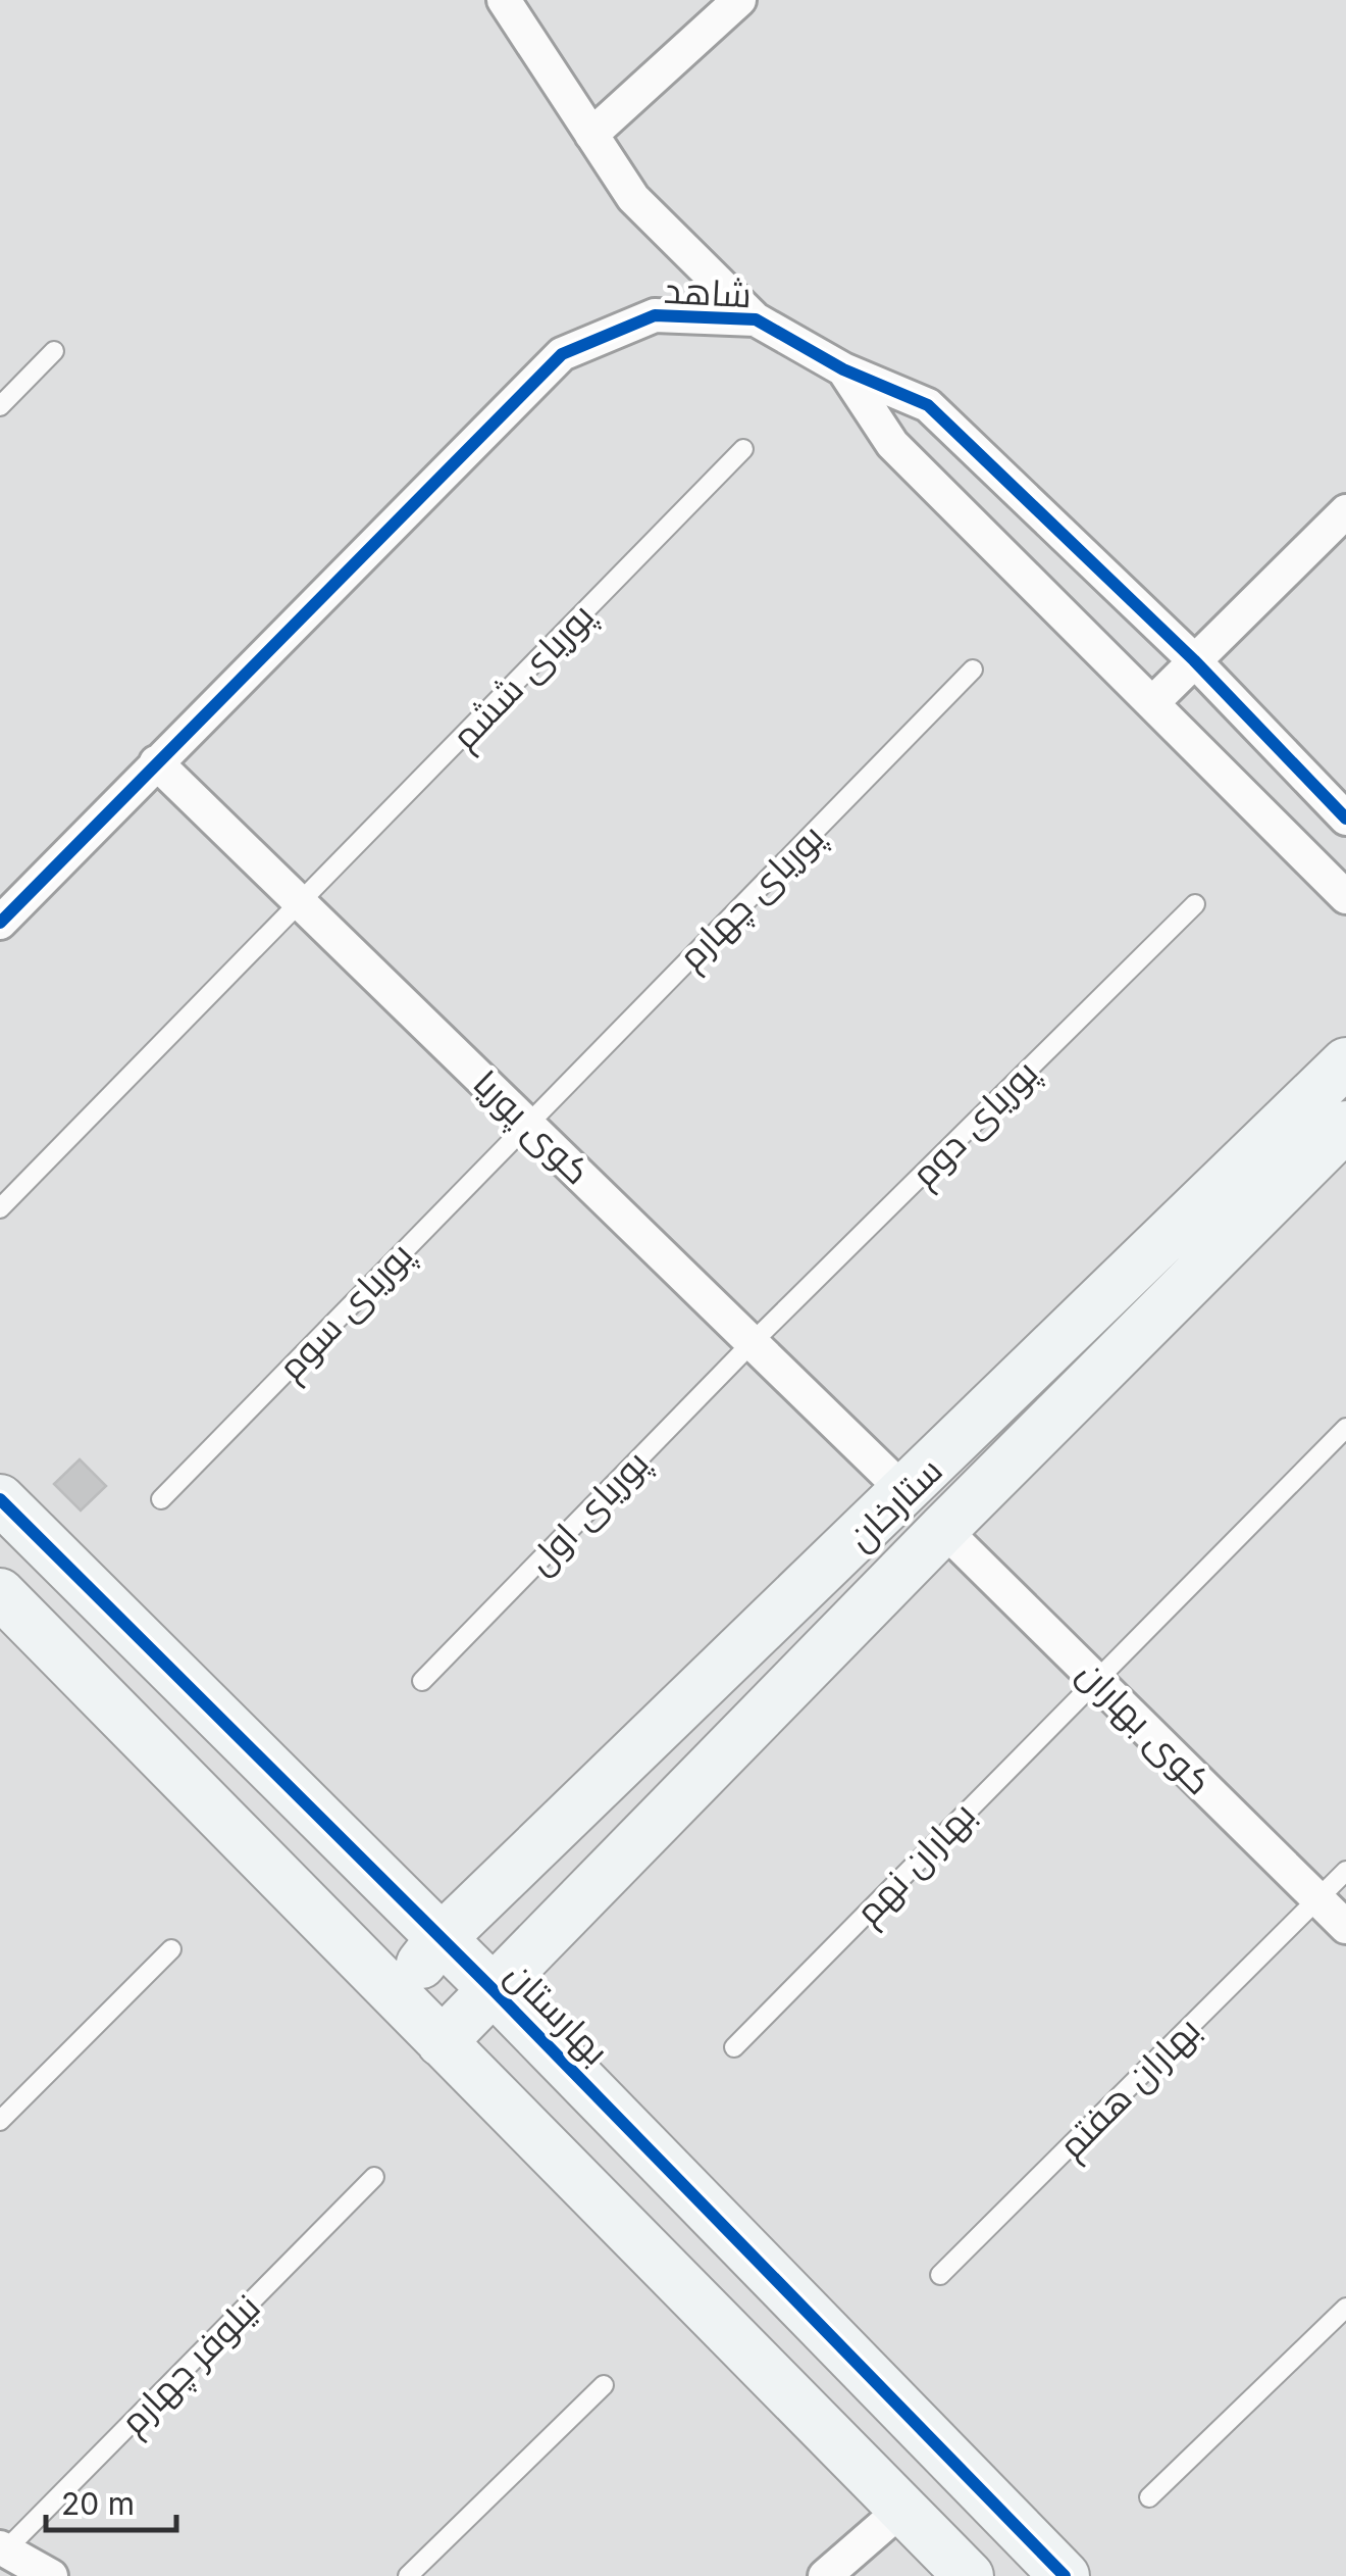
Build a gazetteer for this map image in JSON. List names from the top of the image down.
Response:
{
  "streets": {
    "street": [
      "شاهد",
      "کوی پوریا",
      "ستارخان",
      "کوی بهاران",
      "بهارستان"
    ],
    "lane": [
      "پوریای ششم",
      "پوریای چهارم",
      "پوریای دوم",
      "پوریای سوم",
      "پوریای اول",
      "بهاران نهم",
      "بهاران هفتم",
      "نیلوفر چهارم"
    ]
  },
  "crossings": [
    ["شاهد", "کوی پوریا"],
    ["پوریای ششم", "کوی پوریا"],
    ["پوریای چهارم", "کوی پوریا"],
    ["پوریای چهارم", "پوریای سوم"],
    ["پوریای دوم", "کوی پوریا"],
    ["پوریای دوم", "پوریای اول"],
    ["کوی پوریا", "پوریای سوم"],
    ["کوی پوریا", "ستارخان"],
    ["کوی پوریا", "پوریای اول"],
    ["ستارخان", "کوی بهاران"],
    ["ستارخان", "بهارستان"],
    ["کوی بهاران", "بهاران نهم"],
    ["کوی بهاران", "بهاران هفتم"]
  ],
  "scale_bar": "20 m"
}
